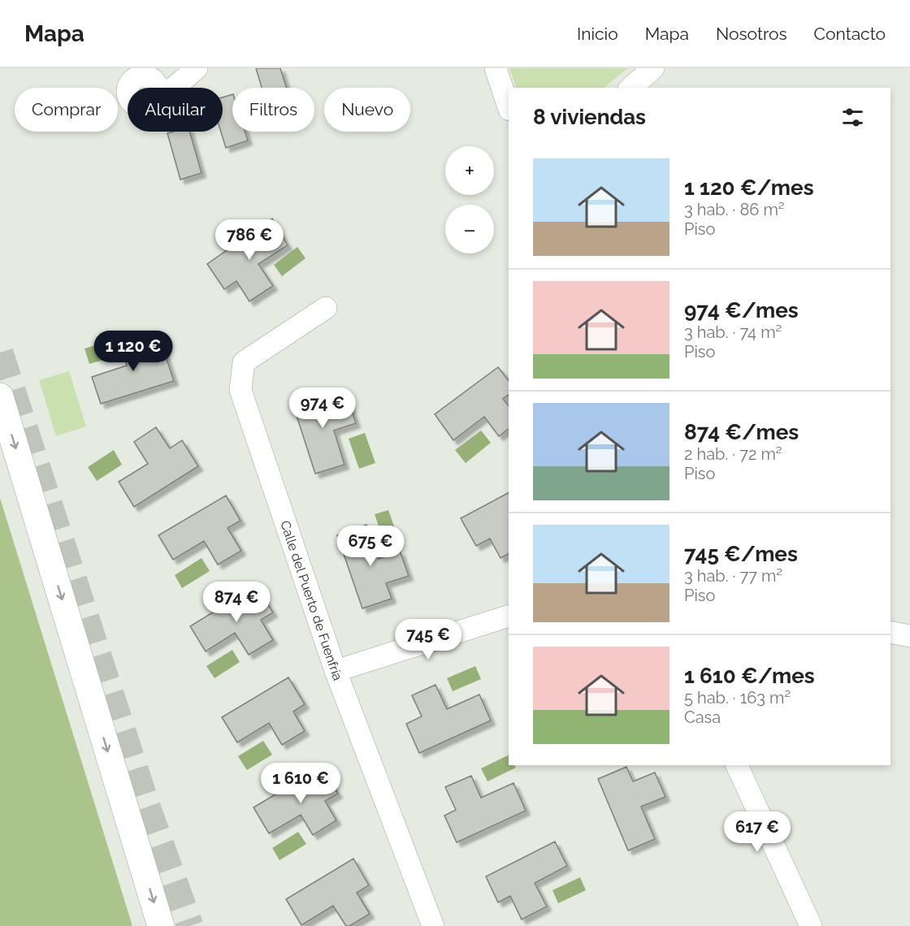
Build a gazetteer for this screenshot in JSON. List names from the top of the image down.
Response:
{
  "streets": {
    "street": ["Calle del Puerto de Fuenfría"]
  },
  "page": {
    "header": "Mapa",
    "nav": [
      "Inicio",
      "Mapa",
      "Nosotros",
      "Contacto"
    ],
    "chip": [
      "Comprar",
      "Alquilar",
      "Filtros",
      "Nuevo"
    ],
    "heading": "8 viviendas",
    "map_buttons": ["+", "−"],
    "list": [
      {
        "name": "1 120 €/mes",
        "note": "3 hab. · 86 m² · Piso"
      },
      {
        "name": "974 €/mes",
        "note": "3 hab. · 74 m² · Piso"
      },
      {
        "name": "874 €/mes",
        "note": "2 hab. · 72 m² · Piso"
      },
      {
        "name": "745 €/mes",
        "note": "3 hab. · 77 m² · Piso"
      },
      {
        "name": "1 610 €/mes",
        "note": "5 hab. · 163 m² · Casa"
      }
    ],
    "price": [
      "786 €",
      "1 120 €",
      "974 €",
      "675 €",
      "874 €",
      "745 €",
      "1 610 €",
      "617 €"
    ]
  }
}
